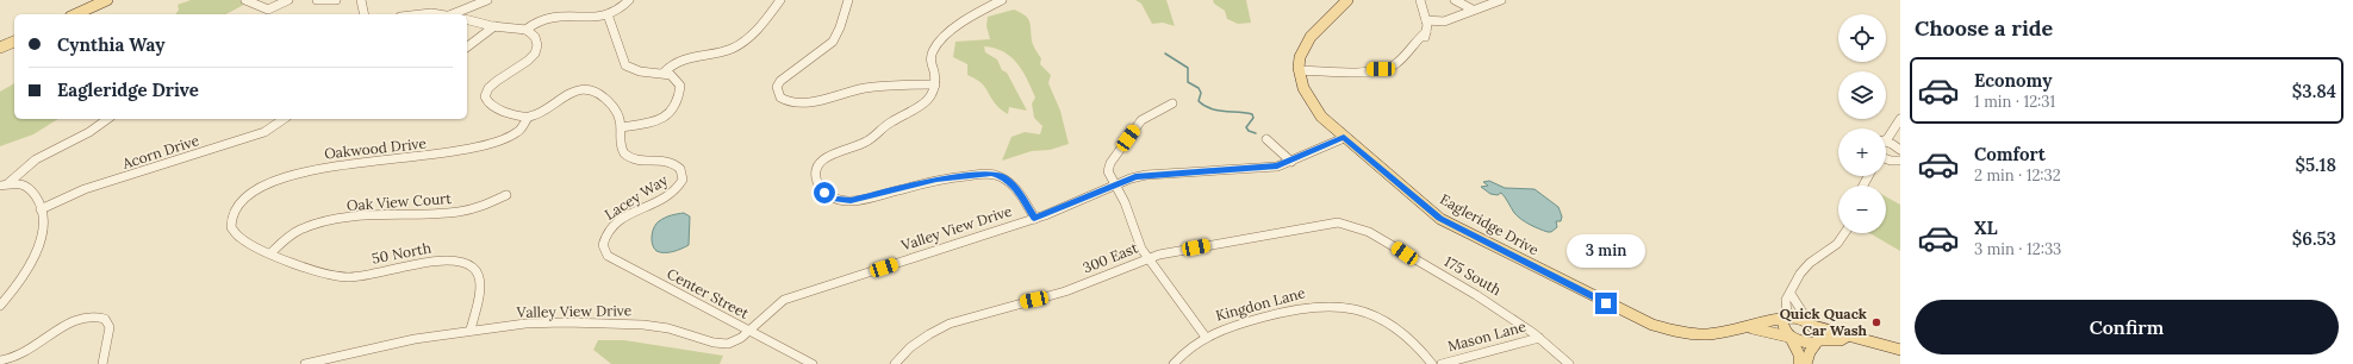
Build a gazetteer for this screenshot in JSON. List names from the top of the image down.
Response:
{
  "streets": {
    "main road": ["Eagleridge Drive"],
    "street": [
      "Oakwood Drive",
      "Acorn Drive",
      "Lacey Way",
      "Oak View Court",
      "Valley View Drive",
      "50 North",
      "300 East",
      "175 South",
      "Center Street",
      "Kingdon Lane",
      "Mason Lane"
    ]
  },
  "crossings": [
    ["Oakwood Drive", "Lacey Way"],
    ["Oakwood Drive", "Oak View Court"],
    ["Oakwood Drive", "50 North"],
    ["Lacey Way", "Center Street"],
    ["Oak View Court", "50 North"],
    ["Eagleridge Drive", "Valley View Drive"],
    ["Valley View Drive", "50 North"],
    ["Valley View Drive", "Center Street"],
    ["300 East", "175 South"],
    ["175 South", "Mason Lane"]
  ],
  "places": ["Quick Quack Car Wash"],
  "page": {
    "heading": "Choose a ride",
    "map_buttons": ["+", "−"],
    "banner": ["Cynthia Way", "Eagleridge Drive"],
    "list": [
      {
        "name": "Economy",
        "note": "1 min · 12:31",
        "value": "$3.84"
      },
      {
        "name": "Comfort",
        "note": "2 min · 12:32",
        "value": "$5.18"
      },
      {
        "name": "XL",
        "note": "3 min · 12:33",
        "value": "$6.53"
      }
    ],
    "bubble": "3 min",
    "buttons": "Confirm"
  }
}
